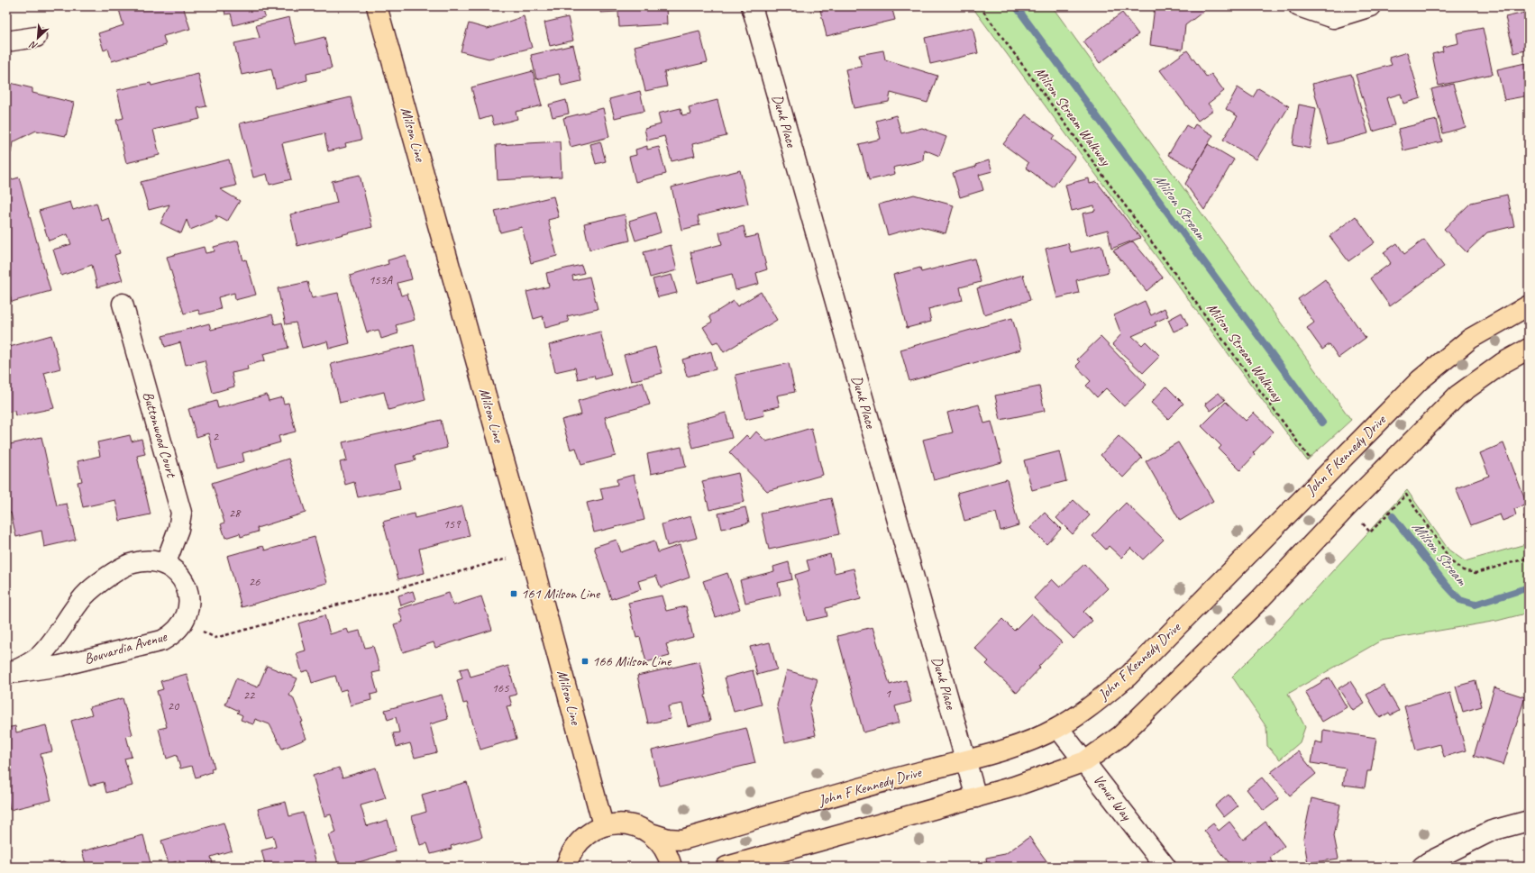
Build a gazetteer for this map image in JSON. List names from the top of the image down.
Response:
{
  "streets": {
    "main road": ["Milson Line", "John F Kennedy Drive"],
    "street": [
      "Dunk Place",
      "Buttonwood Court",
      "Bouvardia Avenue",
      "Venus Way"
    ],
    "path": ["Milson Stream Walkway"]
  },
  "crossings": [
    ["Milson Stream Walkway", "John F Kennedy Drive"],
    ["Dunk Place", "John F Kennedy Drive"],
    ["Buttonwood Court", "Bouvardia Avenue"],
    ["John F Kennedy Drive", "Venus Way"]
  ],
  "water": ["Milson Stream"],
  "places": {
    "transit": ["161 Milson Line", "166 Milson Line"]
  },
  "house_numbers": [
    "153A",
    "2",
    "28",
    "159",
    "26",
    "165",
    "1",
    "22",
    "20"
  ],
  "north": "bottom left"
}
